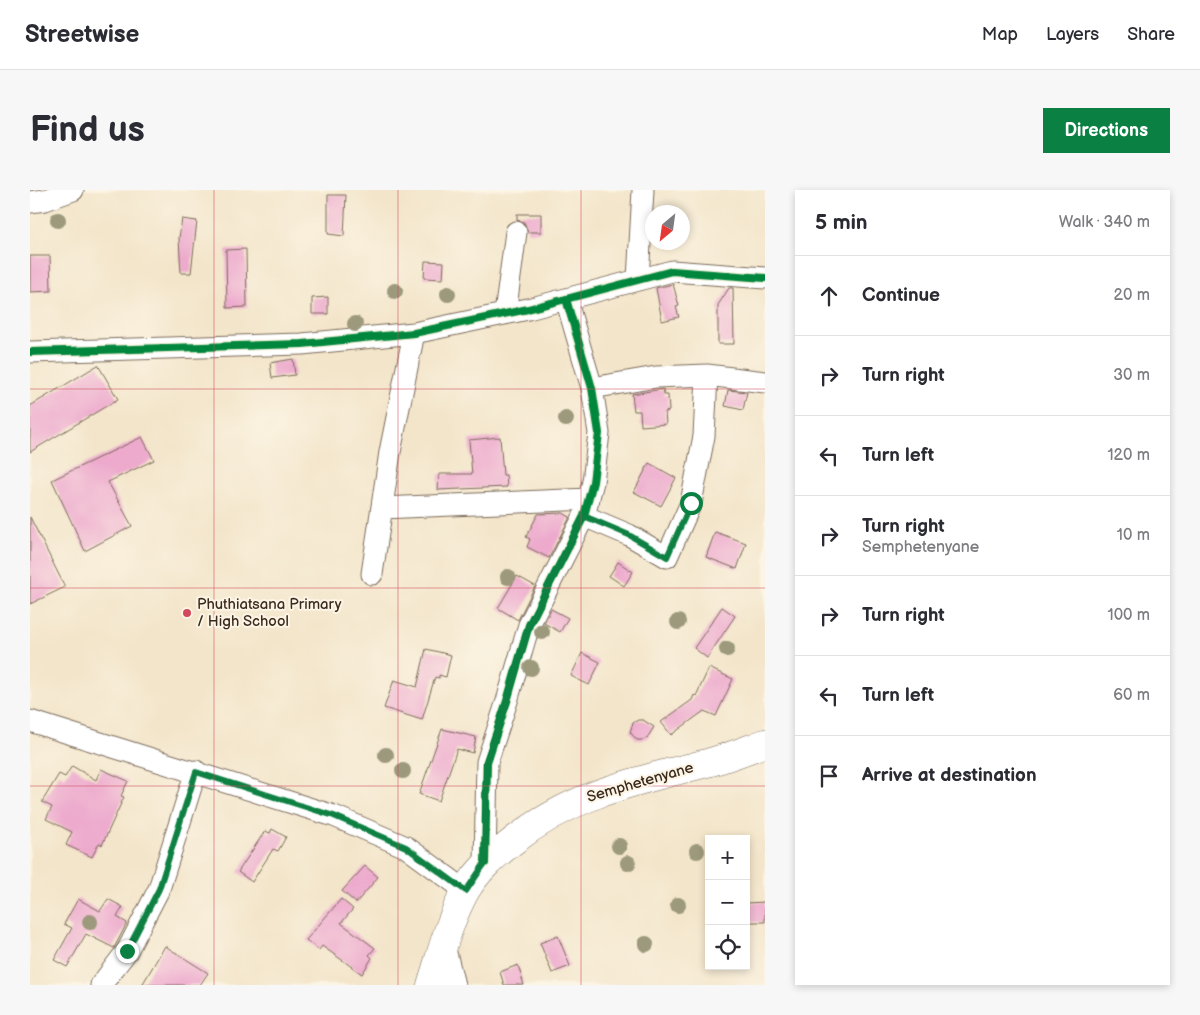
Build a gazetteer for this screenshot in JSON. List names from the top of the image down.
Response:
{
  "streets": {
    "main road": ["Semphetenyane"]
  },
  "places": ["Phuthiatsana Primary / High School"],
  "north": "bottom left",
  "page": {
    "header": "Streetwise",
    "nav": ["Map", "Layers", "Share"],
    "buttons": "Directions",
    "title": "Find us",
    "heading": ["5 min", "Walk · 340 m"],
    "list": [
      ["Continue", "20 m"],
      ["Turn right", "30 m"],
      ["Turn left", "120 m"],
      ["Turn right", "Semphetenyane", "10 m"],
      ["Turn right", "100 m"],
      ["Turn left", "60 m"],
      "Arrive at destination"
    ],
    "map_buttons": ["+", "−"]
  }
}
